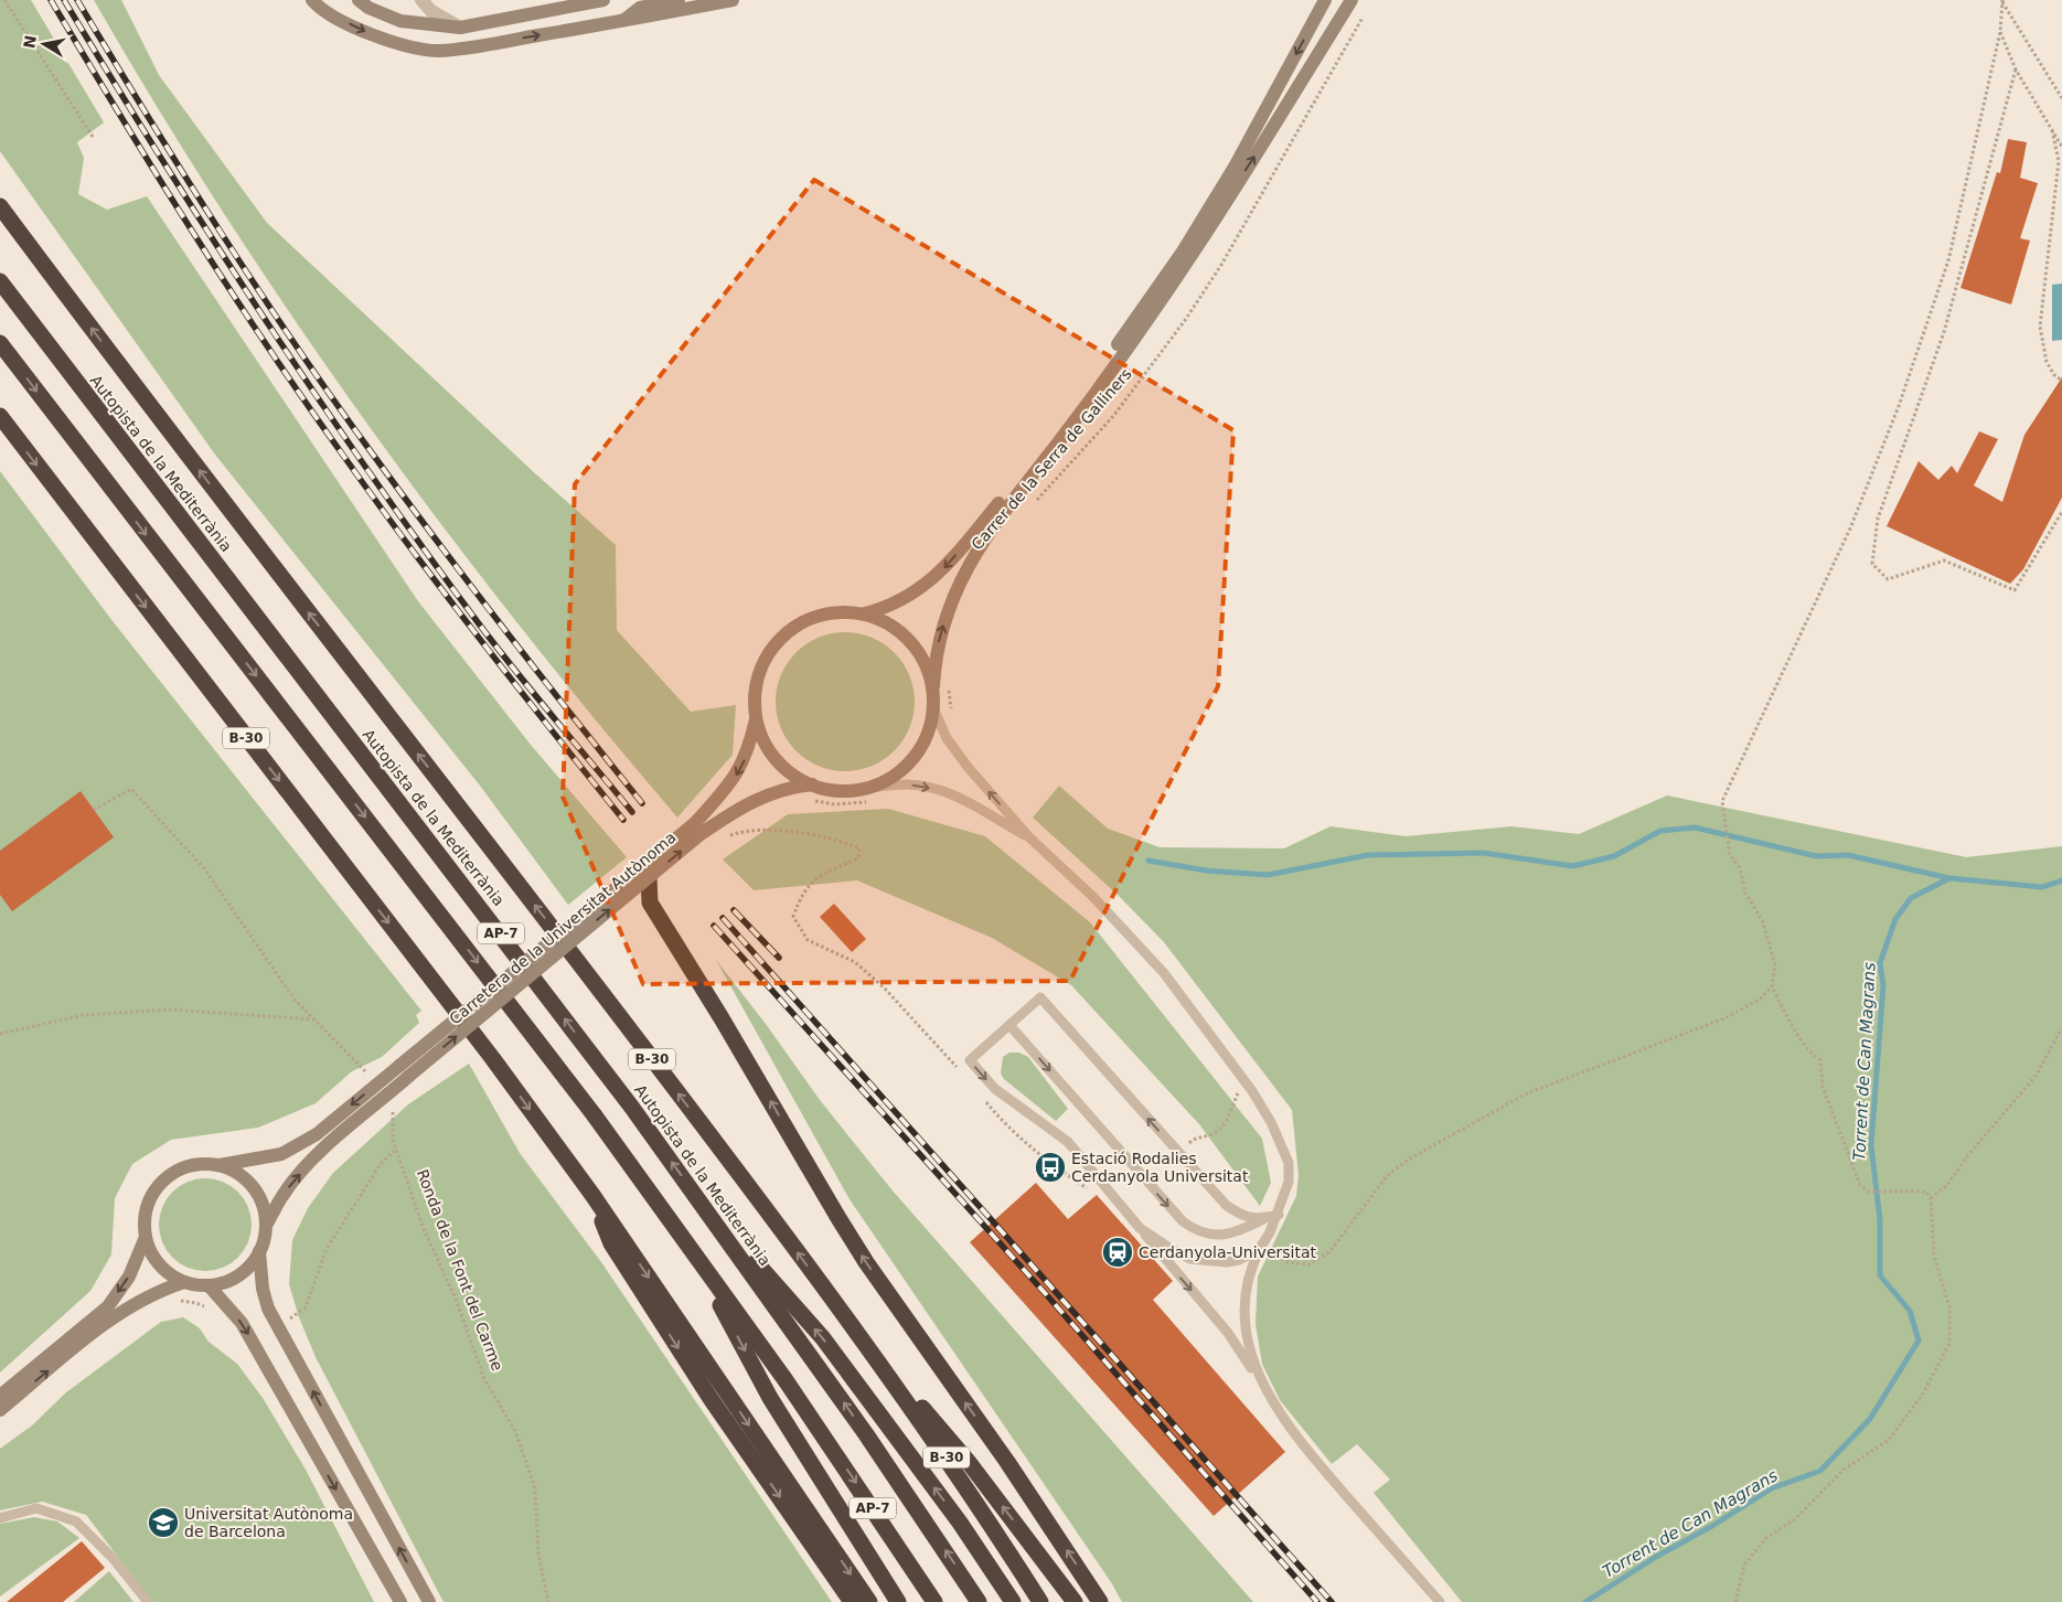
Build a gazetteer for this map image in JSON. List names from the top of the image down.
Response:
{
  "streets": {
    "highway": ["Autopista de la Mediterrània", "B-30", "AP-7"],
    "street": ["Carrer de la Serra de Galliners", "Carretera de la Universitat Autònoma"],
    "path": ["Ronda de la Font del Carme"]
  },
  "crossings": [
    ["Carrer de la Serra de Galliners", "Carretera de la Universitat Autònoma"]
  ],
  "water": ["Torrent de Can Magrans"],
  "places": {
    "bus stop": ["Estació Rodalies Cerdanyola Universitat"],
    "station": ["Cerdanyola-Universitat"],
    "school or university": ["Universitat Autònoma de Barcelona"]
  },
  "north": "left"
}
